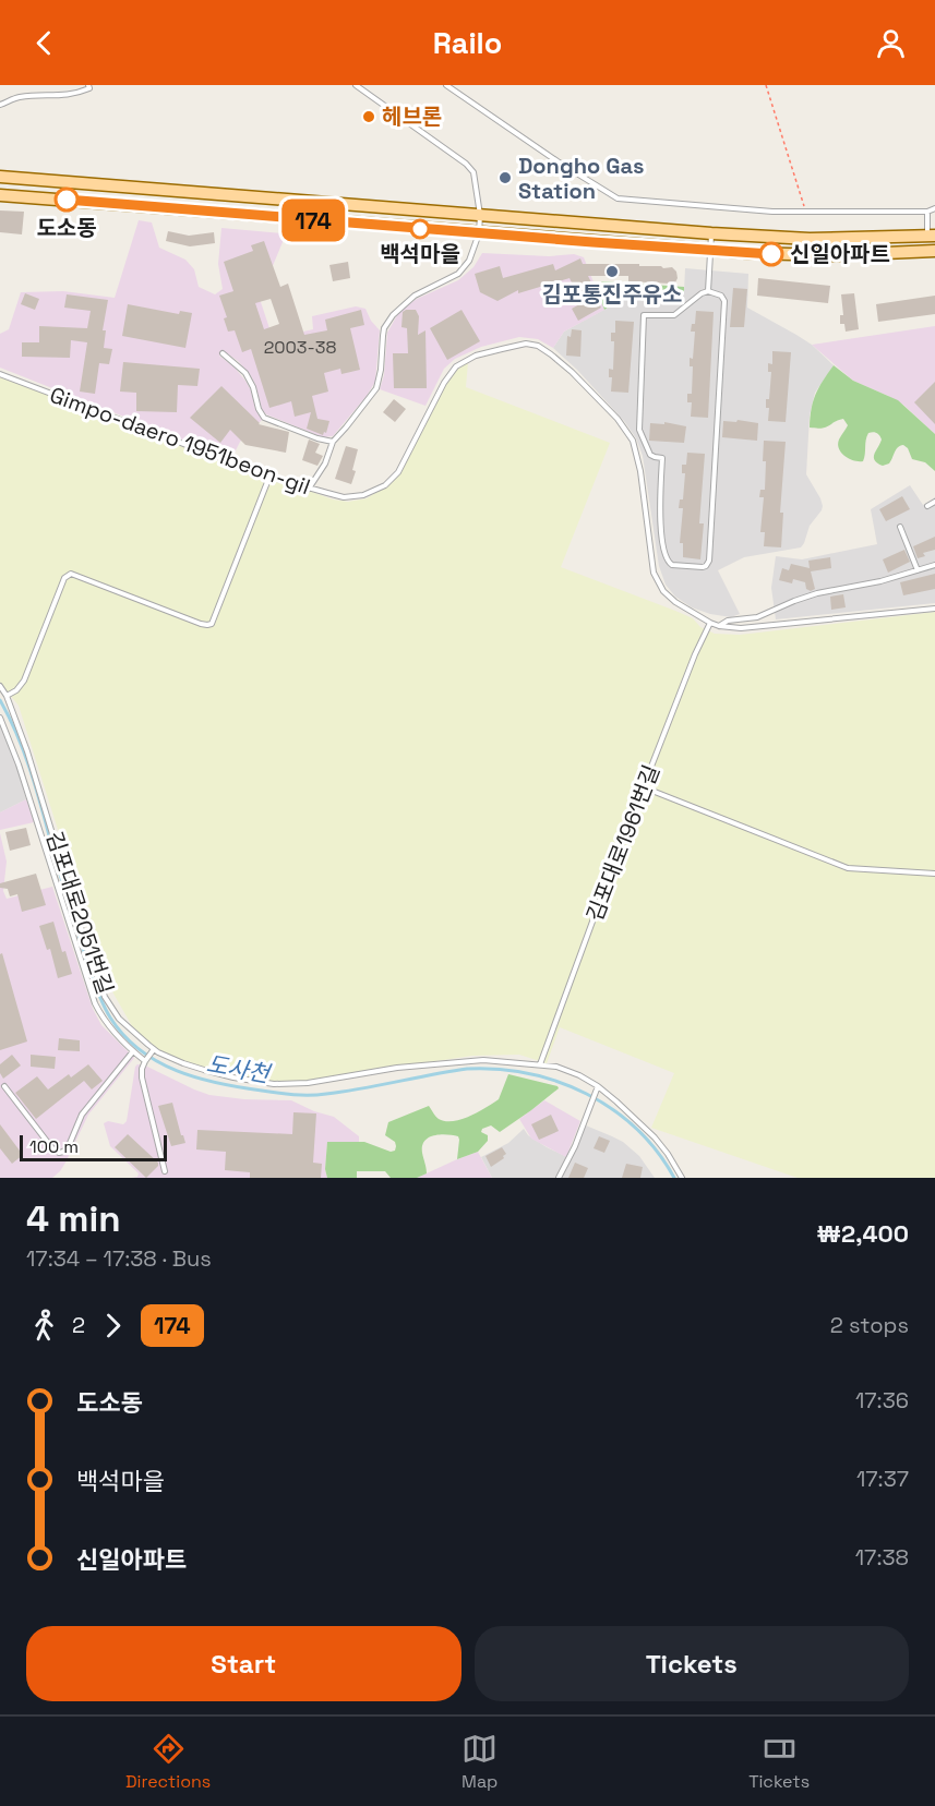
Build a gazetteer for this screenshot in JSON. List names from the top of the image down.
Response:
{
  "streets": {
    "lane": ["Gimpo-daero 1951beon-gil", "김포대로1961번길", "김포대로2051번길"]
  },
  "crossings": [
    ["Gimpo-daero 1951beon-gil", "김포대로1961번길"],
    ["김포대로1961번길", "김포대로2051번길"]
  ],
  "water": ["도사천"],
  "places": [
    "헤브론",
    "Dongho Gas Station",
    "도소동",
    "백석마을",
    "신일아파트",
    "김포통진주유소"
  ],
  "lines": ["bus line 174"],
  "house_numbers": ["2003-38"],
  "scale_bar": "100 m",
  "page": {
    "header": "Railo",
    "on_map": "174",
    "scale": "100 m",
    "heading": ["4 min", "17:34 – 17:38 · Bus", "₩2,400"],
    "legs": ["2", "174", "2 stops"],
    "list": [
      {
        "name": "도소동",
        "value": "17:36"
      },
      {
        "name": "백석마을",
        "value": "17:37"
      },
      {
        "name": "신일아파트",
        "value": "17:38"
      }
    ],
    "buttons": ["Start", "Tickets"],
    "tabs": ["Directions", "Map", "Tickets"]
  }
}
